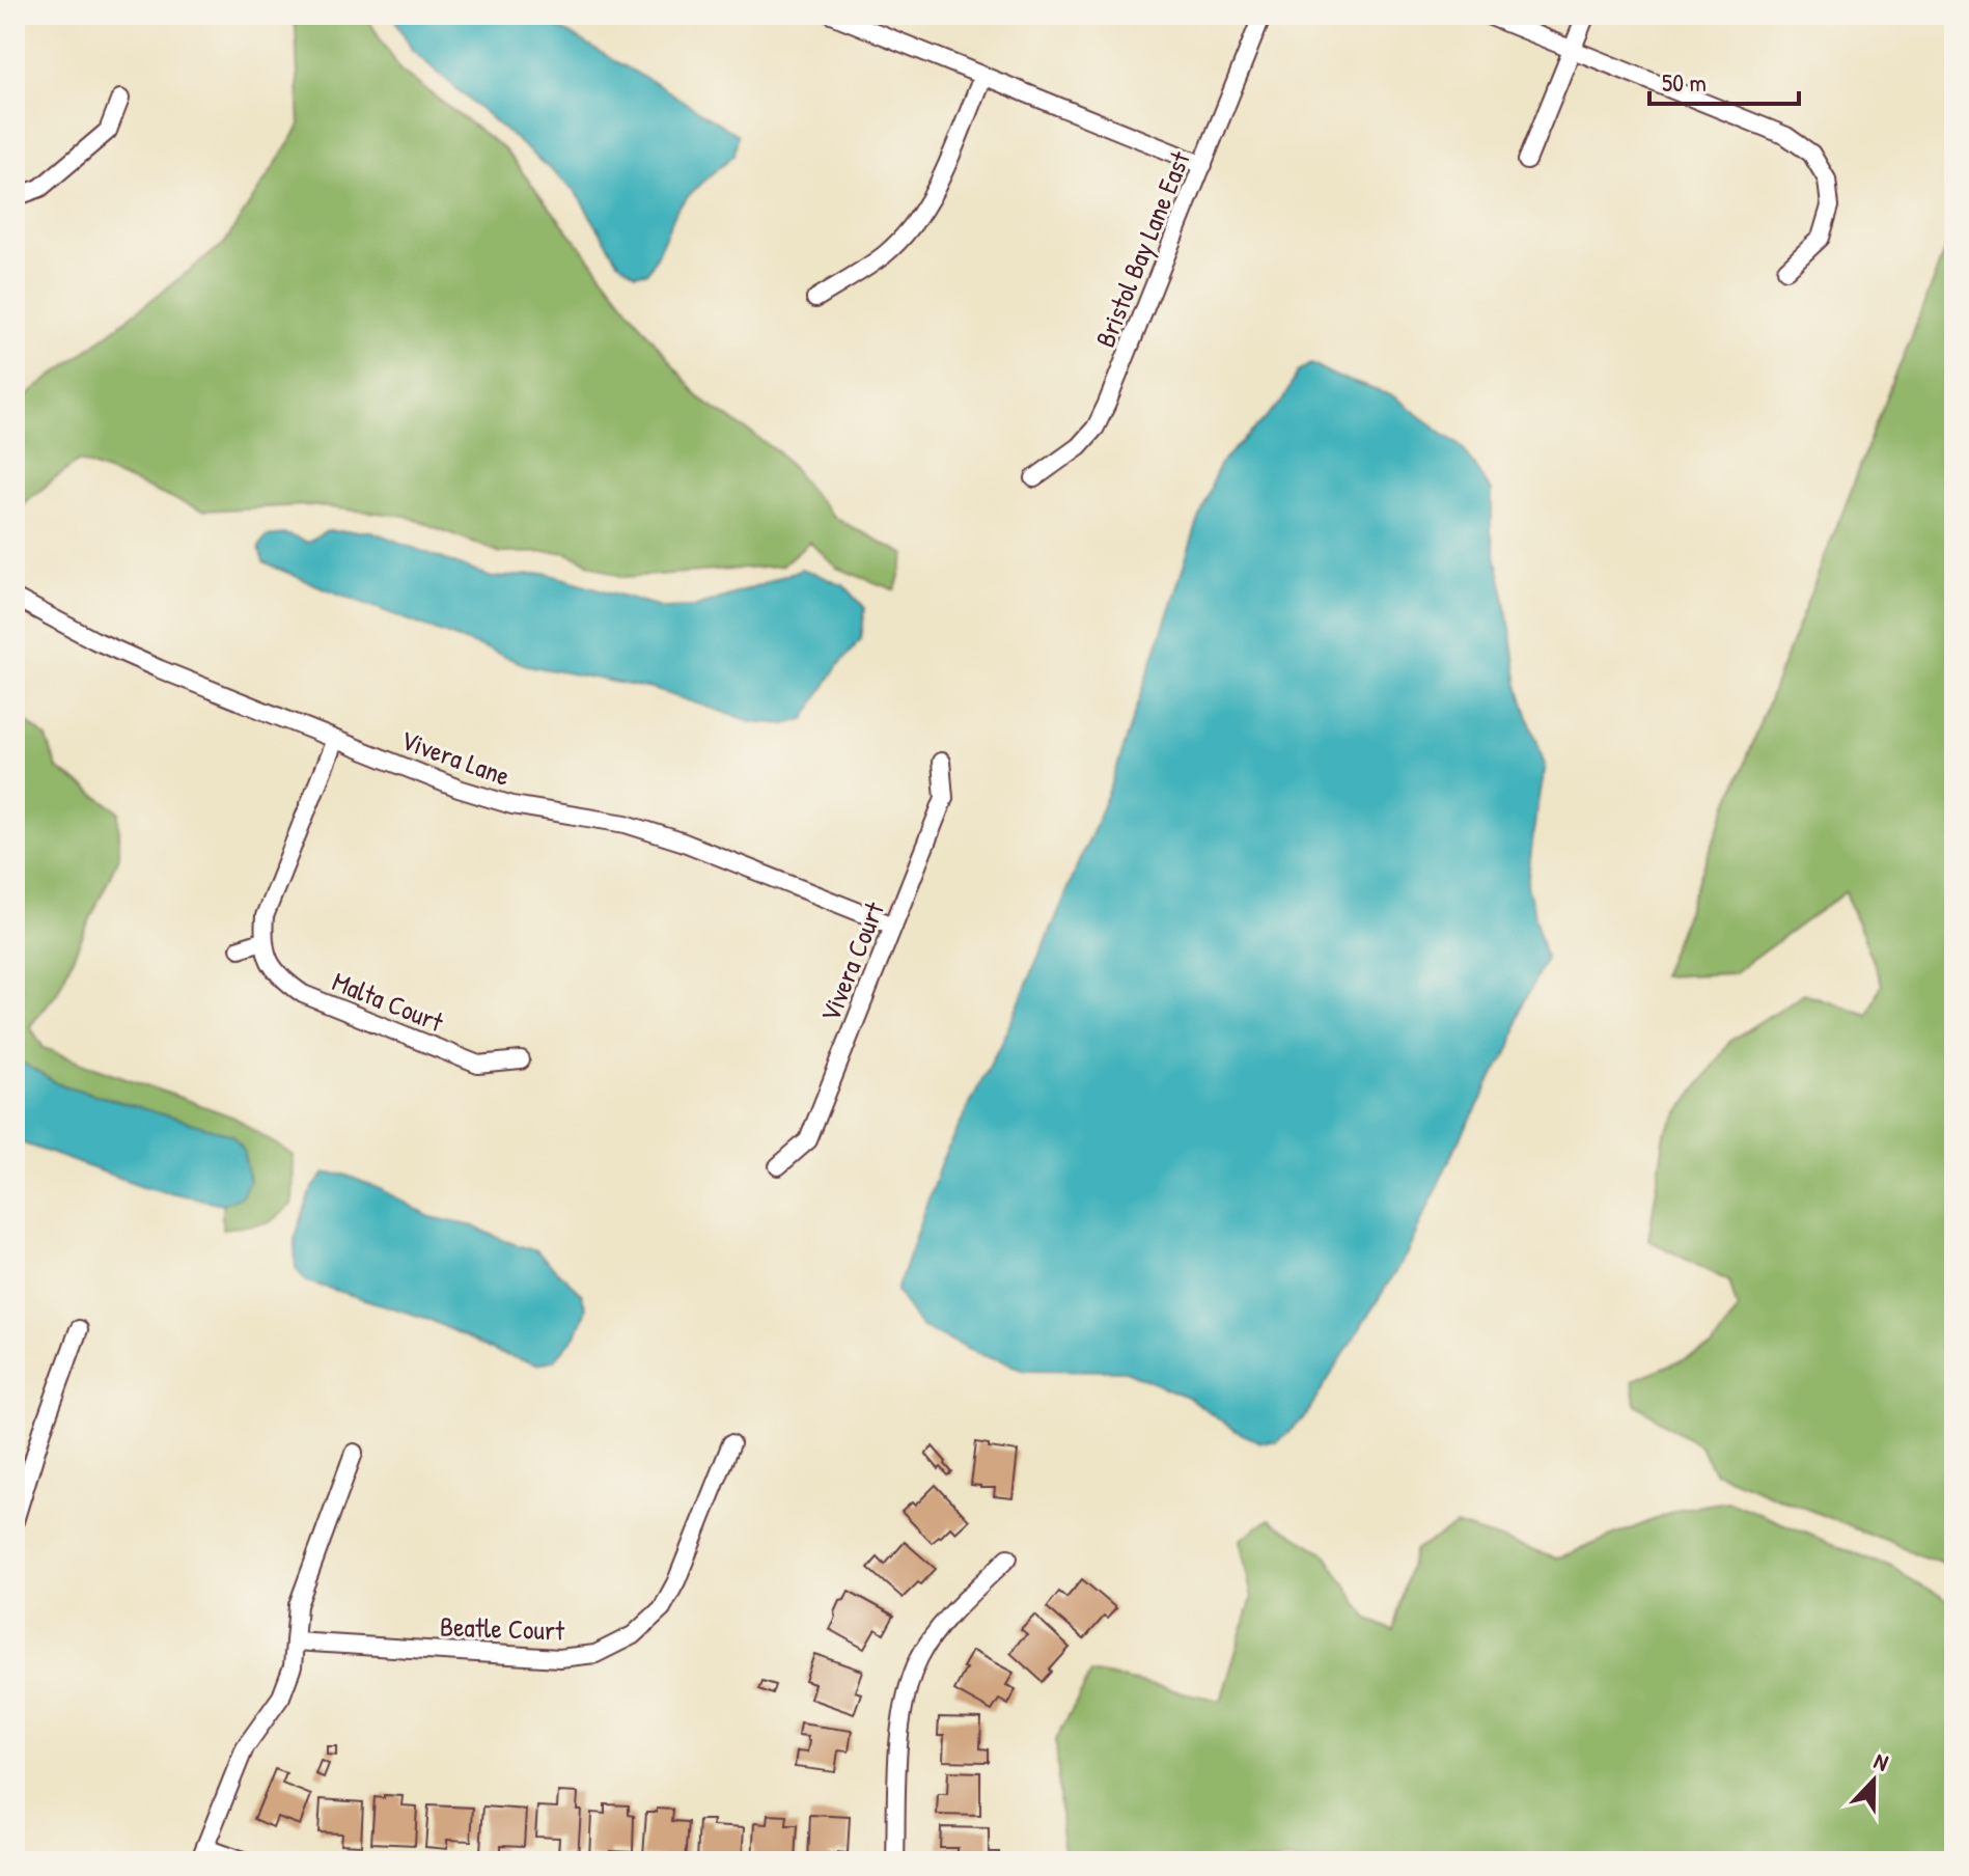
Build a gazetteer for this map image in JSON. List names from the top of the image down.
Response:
{
  "streets": {
    "street": [
      "Bristol Bay Lane East",
      "Vivera Lane",
      "Vivera Court",
      "Malta Court",
      "Beatle Court"
    ]
  },
  "crossings": [
    ["Vivera Lane", "Vivera Court"]
  ],
  "scale_bar": "50 m",
  "north": "top"
}
